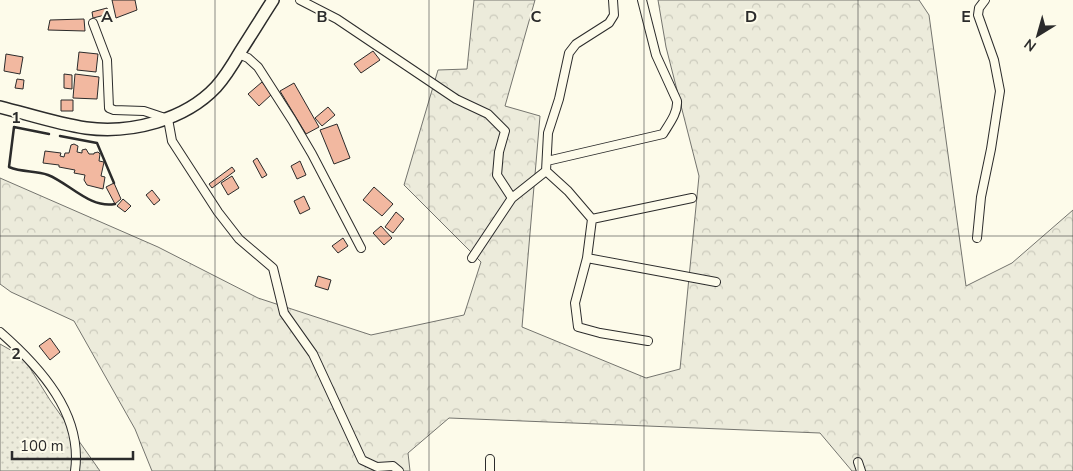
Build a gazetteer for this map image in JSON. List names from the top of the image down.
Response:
{
  "scale_bar": "100 m",
  "north": "bottom left",
  "grid": {
    "columns": [
      "A",
      "B",
      "C",
      "D",
      "E"
    ],
    "rows": ["1", "2"]
  }
}
